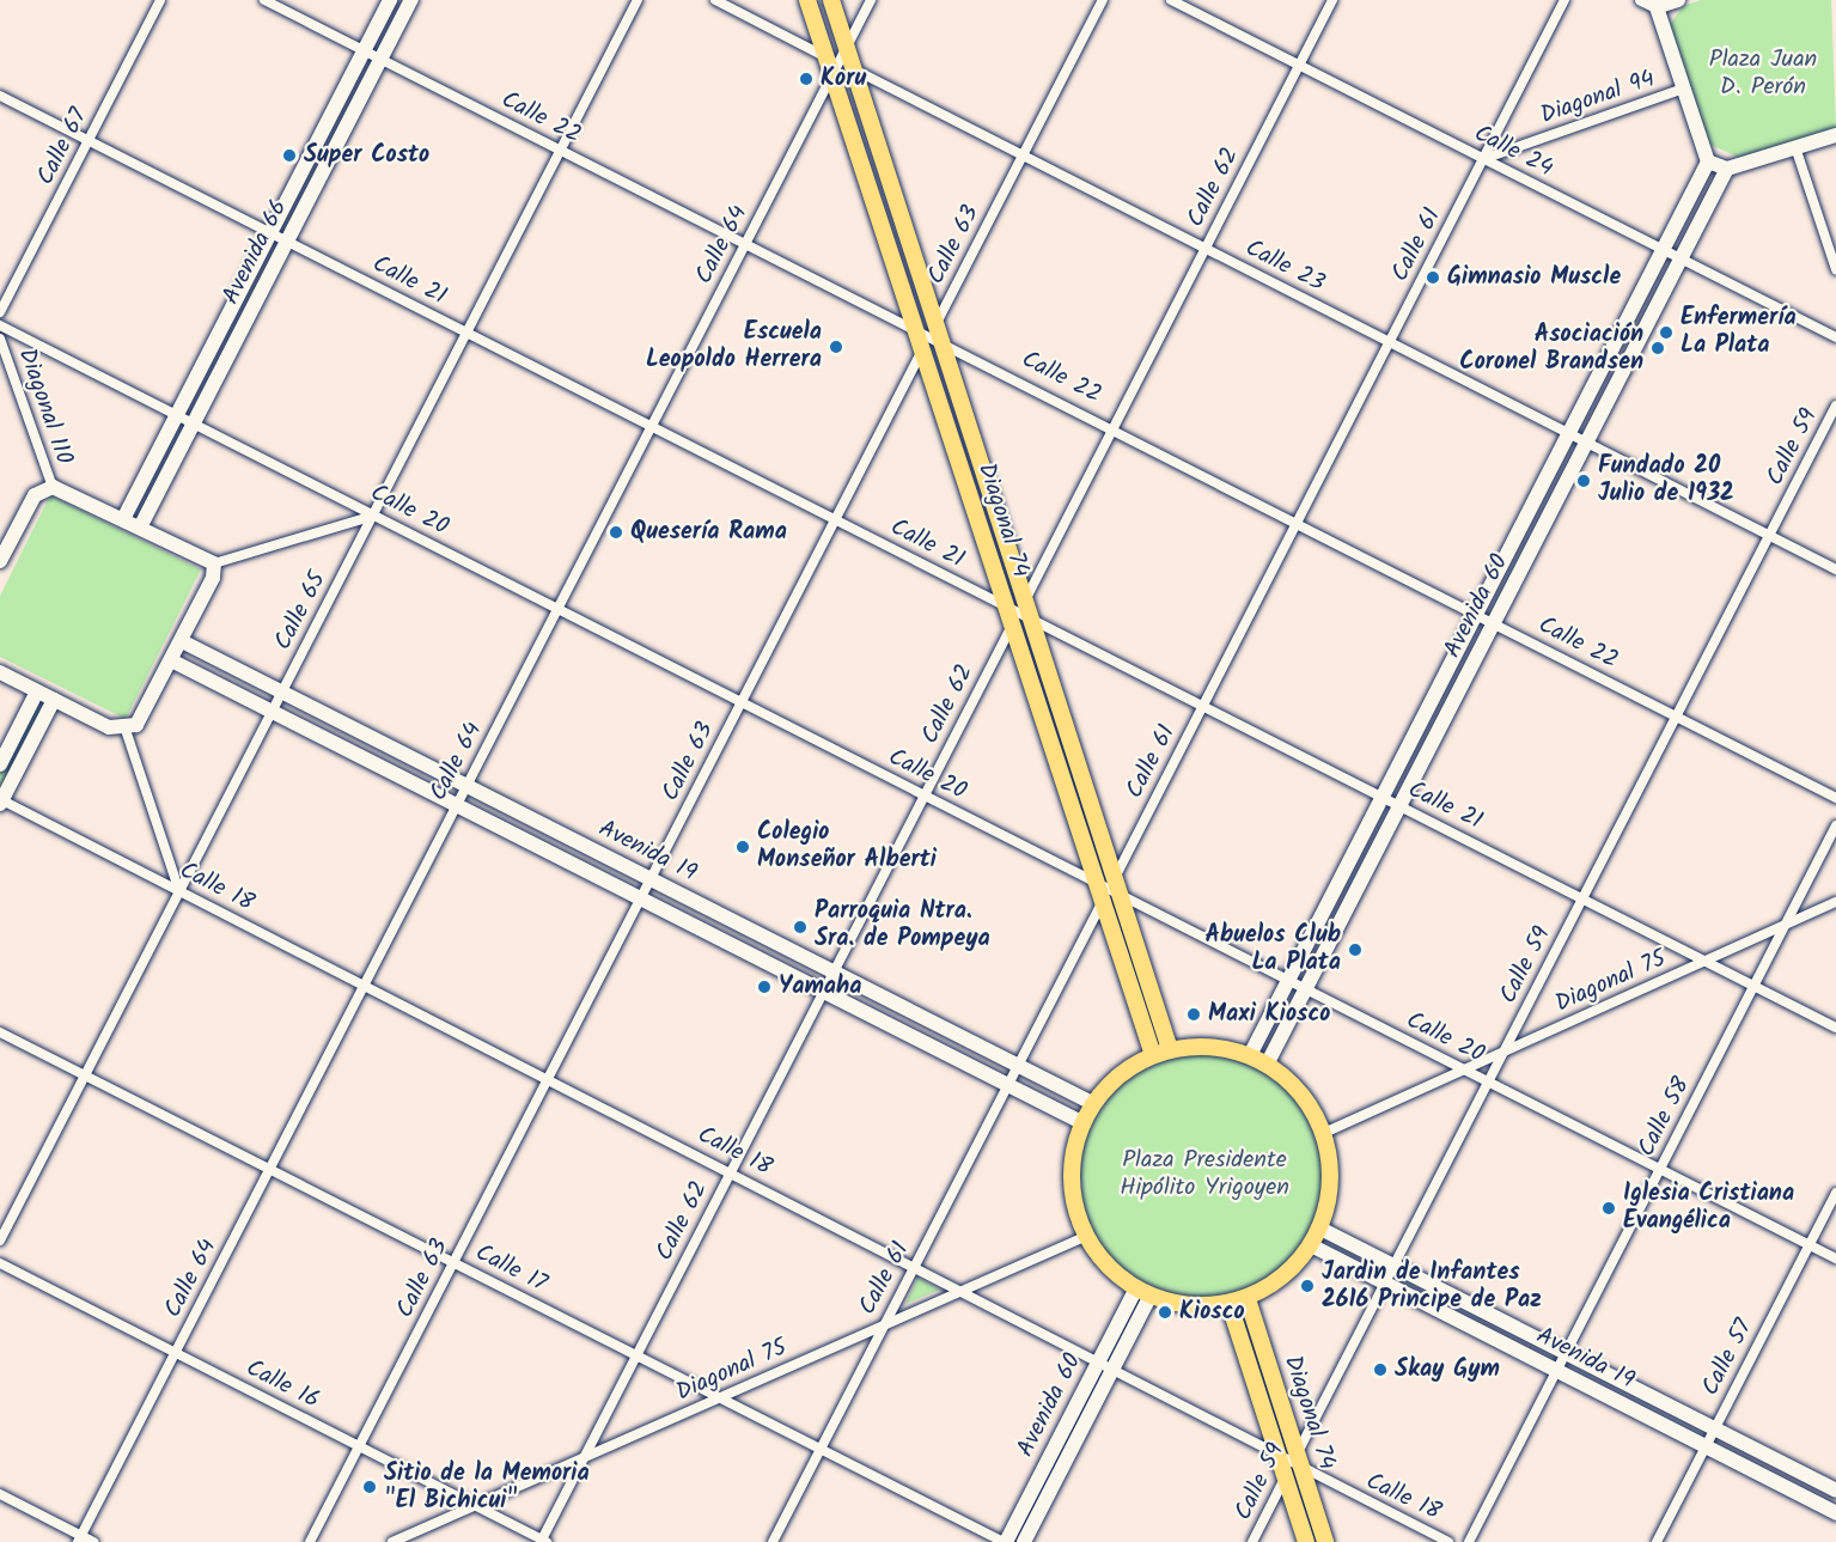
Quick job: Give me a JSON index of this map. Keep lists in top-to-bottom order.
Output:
{
  "streets": {
    "main road": [
      "Avenida 66",
      "Diagonal 74",
      "Avenida 60",
      "Avenida 19"
    ],
    "street": [
      "Diagonal 94",
      "Calle 22",
      "Calle 67",
      "Calle 24",
      "Calle 62",
      "Calle 64",
      "Calle 63",
      "Calle 61",
      "Calle 23",
      "Calle 21",
      "Diagonal 110",
      "Calle 59",
      "Calle 20",
      "Calle 65",
      "Calle 18",
      "Diagonal 75",
      "Calle 58",
      "Calle 17",
      "Calle 57",
      "Calle 16"
    ]
  },
  "crossings": [
    ["Diagonal 94", "Calle 24"],
    ["Diagonal 94", "Calle 61"],
    ["Calle 22", "Calle 62"],
    ["Calle 22", "Calle 64"],
    ["Calle 22", "Calle 63"],
    ["Calle 22", "Calle 61"],
    ["Calle 22", "Avenida 66"],
    ["Calle 22", "Calle 59"],
    ["Calle 22", "Diagonal 74"],
    ["Calle 22", "Avenida 60"],
    ["Calle 22", "Calle 65"],
    ["Calle 67", "Calle 21"],
    ["Calle 24", "Calle 62"],
    ["Calle 24", "Calle 61"],
    ["Calle 24", "Avenida 60"],
    ["Calle 62", "Calle 23"],
    ["Calle 62", "Calle 21"],
    ["Calle 62", "Calle 20"],
    ["Calle 62", "Diagonal 74"],
    ["Calle 62", "Avenida 19"],
    ["Calle 62", "Calle 18"],
    ["Calle 62", "Diagonal 75"],
    ["Calle 62", "Calle 17"],
    ["Calle 62", "Calle 16"],
    ["Calle 64", "Calle 23"],
    ["Calle 64", "Calle 21"],
    ["Calle 64", "Calle 20"],
    ["Calle 64", "Diagonal 74"],
    ["Calle 64", "Avenida 19"],
    ["Calle 64", "Calle 18"],
    ["Calle 64", "Calle 17"],
    ["Calle 64", "Calle 16"],
    ["Calle 63", "Calle 23"],
    ["Calle 63", "Calle 21"],
    ["Calle 63", "Calle 20"],
    ["Calle 63", "Diagonal 74"],
    ["Calle 63", "Avenida 19"],
    ["Calle 63", "Calle 18"],
    ["Calle 63", "Calle 17"],
    ["Calle 63", "Calle 16"],
    ["Calle 61", "Calle 23"],
    ["Calle 61", "Calle 21"],
    ["Calle 61", "Calle 20"],
    ["Calle 61", "Diagonal 74"],
    ["Calle 61", "Avenida 19"],
    ["Calle 61", "Calle 18"],
    ["Calle 61", "Diagonal 75"],
    ["Calle 61", "Calle 17"],
    ["Avenida 66", "Calle 21"],
    ["Avenida 66", "Calle 20"],
    ["Calle 23", "Calle 59"],
    ["Calle 23", "Diagonal 74"],
    ["Calle 23", "Avenida 60"],
    ["Calle 21", "Calle 59"],
    ["Calle 21", "Diagonal 74"],
    ["Calle 21", "Avenida 60"],
    ["Calle 21", "Calle 65"],
    ["Calle 21", "Diagonal 75"],
    ["Calle 21", "Calle 58"],
    ["Calle 59", "Calle 20"],
    ["Calle 59", "Diagonal 74"],
    ["Calle 59", "Avenida 19"],
    ["Calle 59", "Calle 18"],
    ["Calle 59", "Diagonal 75"],
    ["Calle 20", "Diagonal 74"],
    ["Calle 20", "Avenida 60"],
    ["Calle 20", "Calle 65"],
    ["Calle 20", "Diagonal 75"],
    ["Calle 20", "Calle 58"],
    ["Calle 20", "Calle 57"],
    ["Diagonal 74", "Calle 18"],
    ["Avenida 60", "Calle 18"],
    ["Avenida 60", "Calle 17"],
    ["Calle 65", "Avenida 19"],
    ["Calle 65", "Calle 18"],
    ["Calle 65", "Calle 17"],
    ["Avenida 19", "Calle 58"],
    ["Avenida 19", "Calle 57"],
    ["Calle 18", "Diagonal 75"],
    ["Diagonal 75", "Calle 58"],
    ["Diagonal 75", "Calle 17"],
    ["Diagonal 75", "Calle 16"]
  ],
  "parks": ["Plaza Juan D. Perón", "Plaza Presidente Hipólito Yrigoyen"],
  "places": [
    "Koru",
    "Super Costo",
    "Gimnasio Muscle",
    "Enfermería La Plata",
    "Escuela Leopoldo Herrera",
    "Asociación Coronel Brandsen",
    "Fundado 20 Julio de 1932",
    "Quesería Rama",
    "Colegio Monseñor Alberti",
    "Parroquia Ntra. Sra. de Pompeya",
    "Abuelos Club La Plata",
    "Yamaha",
    "Maxi Kiosco",
    "Iglesia Cristiana Evangélica",
    "Jardin de Infantes 2616 Principe de Paz",
    "Kiosco",
    "Skay Gym",
    "Sitio de la Memoria \"El Bichicui\""
  ]
}
